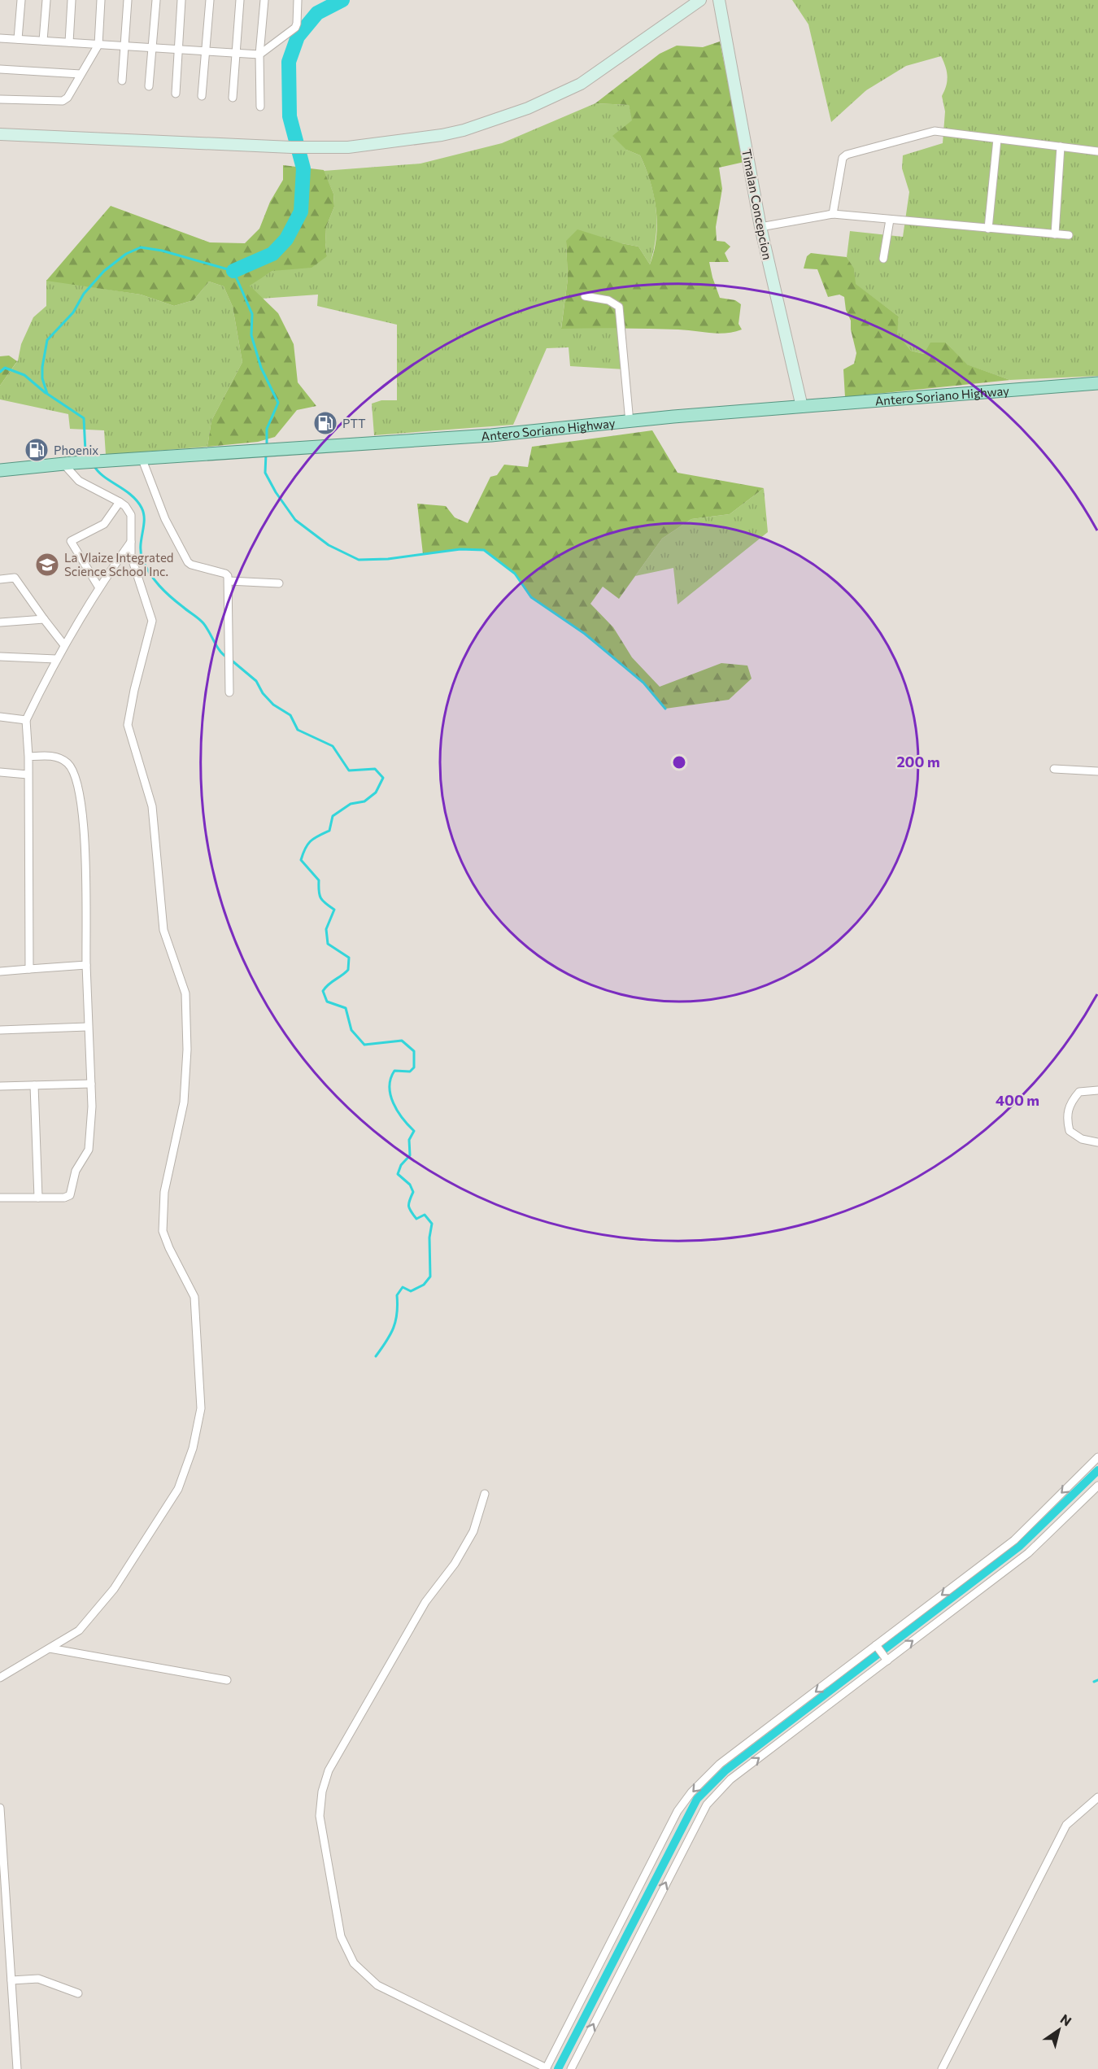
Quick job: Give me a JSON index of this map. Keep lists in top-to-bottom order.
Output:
{
  "streets": {
    "main road": ["Antero Soriano Highway"],
    "street": ["Timalan Concepcion"]
  },
  "crossings": [
    ["Timalan Concepcion", "Antero Soriano Highway"]
  ],
  "places": {
    "fuel station": ["PTT", "Phoenix"],
    "school or university": ["La Vlaize Integrated Science School Inc."]
  },
  "north": "top right",
  "rings": ["200 m", "400 m"]
}
